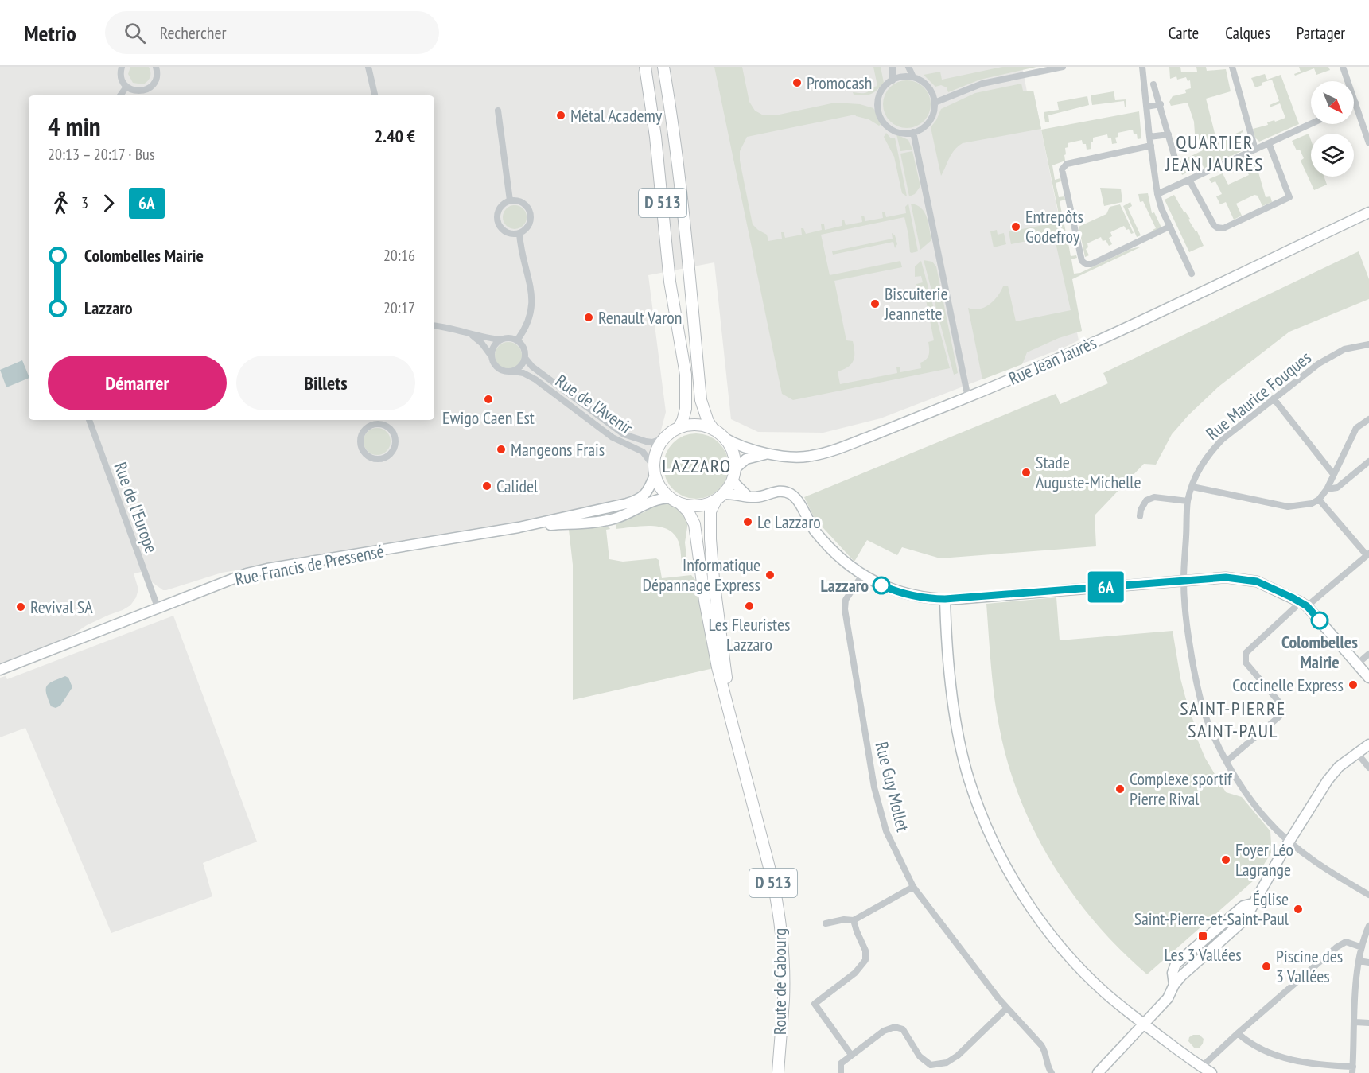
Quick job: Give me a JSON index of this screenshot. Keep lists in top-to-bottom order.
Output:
{
  "streets": {
    "main road": ["D 513", "Route de Cabourg"],
    "street": [
      "Rue Jean Jaurès",
      "Rue Maurice Fouques",
      "Rue de l'Avenir",
      "Rue de l'Europe",
      "Rue Francis de Pressensé",
      "Rue Guy Mollet"
    ]
  },
  "crossings": [
    ["D 513", "Rue Jean Jaurès"],
    ["D 513", "Rue de l'Avenir"],
    ["D 513", "Route de Cabourg"],
    ["Rue Jean Jaurès", "Rue de l'Avenir"],
    ["Rue de l'Europe", "Rue Francis de Pressensé"]
  ],
  "districts": ["QUARTIER JEAN JAURÈS", "LAZZARO", "SAINT-PIERRE SAINT-PAUL"],
  "places": {
    "other": [
      "Promocash",
      "Métal Academy",
      "Entrepôts Godefroy",
      "Biscuiterie Jeannette",
      "Renault Varon",
      "Ewigo Caen Est",
      "Mangeons Frais",
      "Stade Auguste-Michelle",
      "Calidel",
      "Le Lazzaro",
      "Informatique Dépannage Express",
      "Lazzaro",
      "Les Fleuristes Lazzaro",
      "Revival SA",
      "Colombelles Mairie",
      "Coccinelle Express",
      "Complexe sportif Pierre Rival",
      "Foyer Léo Lagrange",
      "Église Saint-Pierre-et-Saint-Paul",
      "Piscine des 3 Vallées"
    ],
    "transit": ["Les 3 Vallées"]
  },
  "lines": ["bus line 6A"],
  "north": "bottom right",
  "page": {
    "header": "Metrio",
    "search": "Rechercher",
    "nav": ["Carte", "Calques", "Partager"],
    "on_map": "6A",
    "heading": ["4 min", "20:13 – 20:17 · Bus", "2.40 €"],
    "legs": ["3", "6A"],
    "list": [
      {
        "name": "Colombelles Mairie",
        "value": "20:16"
      },
      {
        "name": "Lazzaro",
        "value": "20:17"
      }
    ],
    "buttons": ["Démarrer", "Billets"]
  }
}
